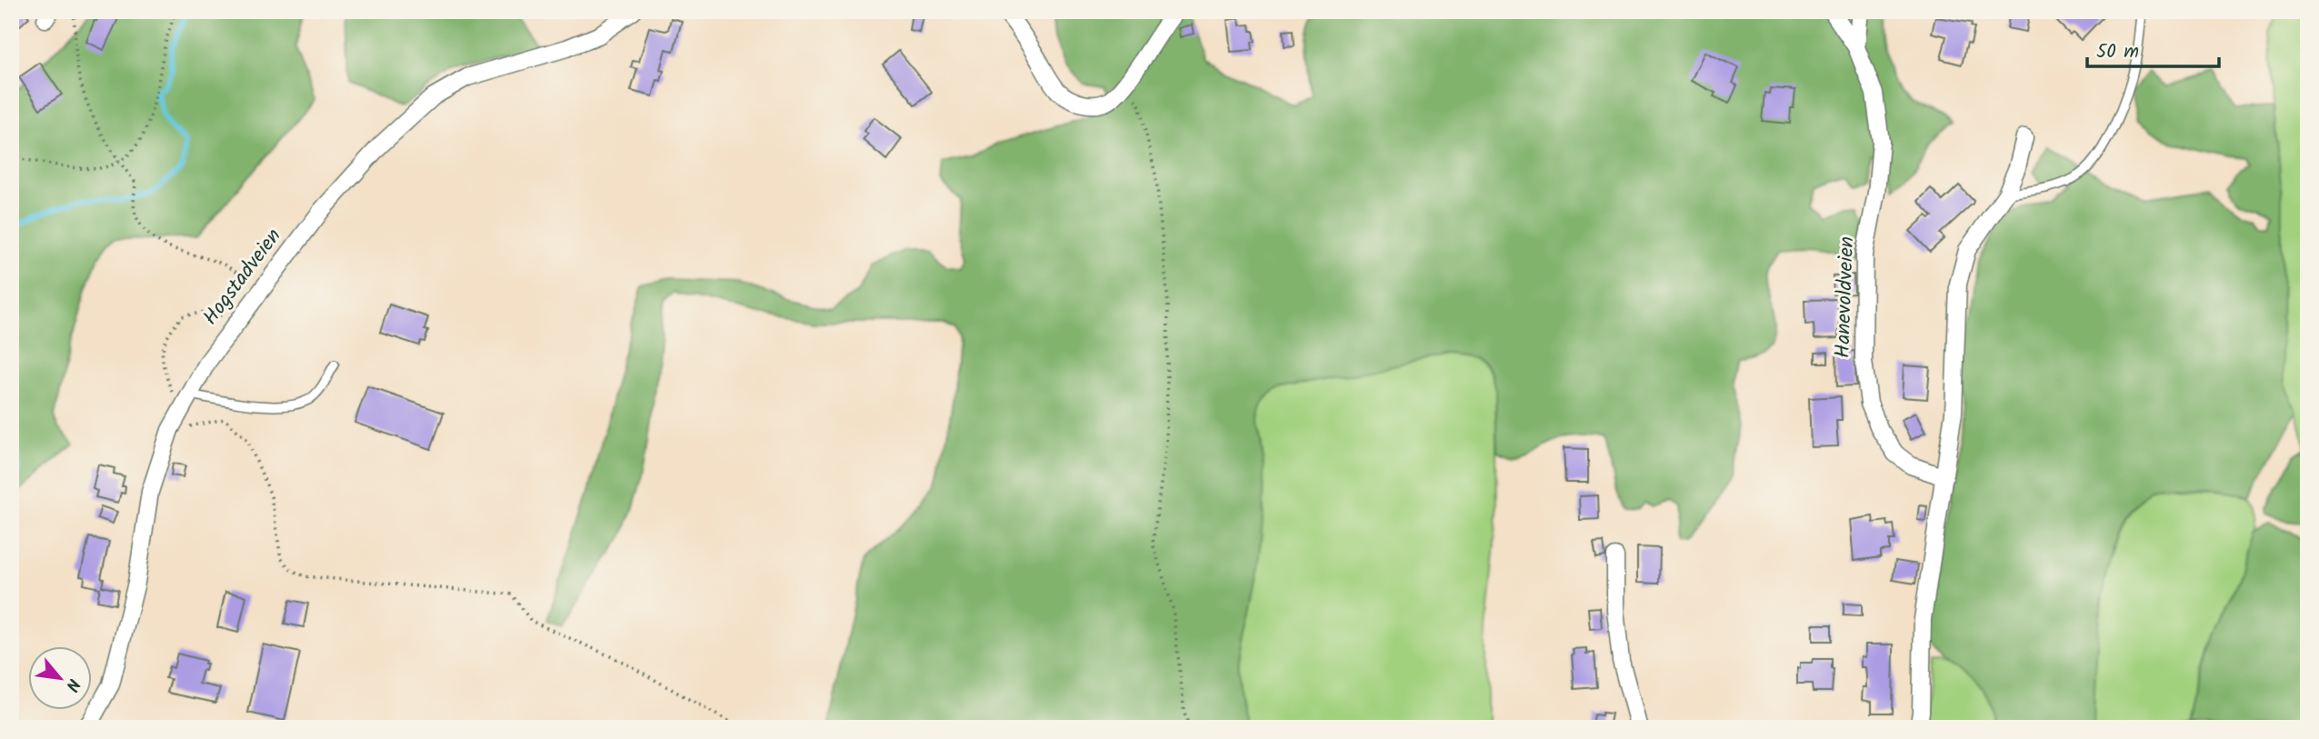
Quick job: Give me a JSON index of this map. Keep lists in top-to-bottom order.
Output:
{
  "streets": {
    "street": ["Hogstadveien", "Hanevoldveien"]
  },
  "scale_bar": "50 m",
  "north": "bottom right"
}
